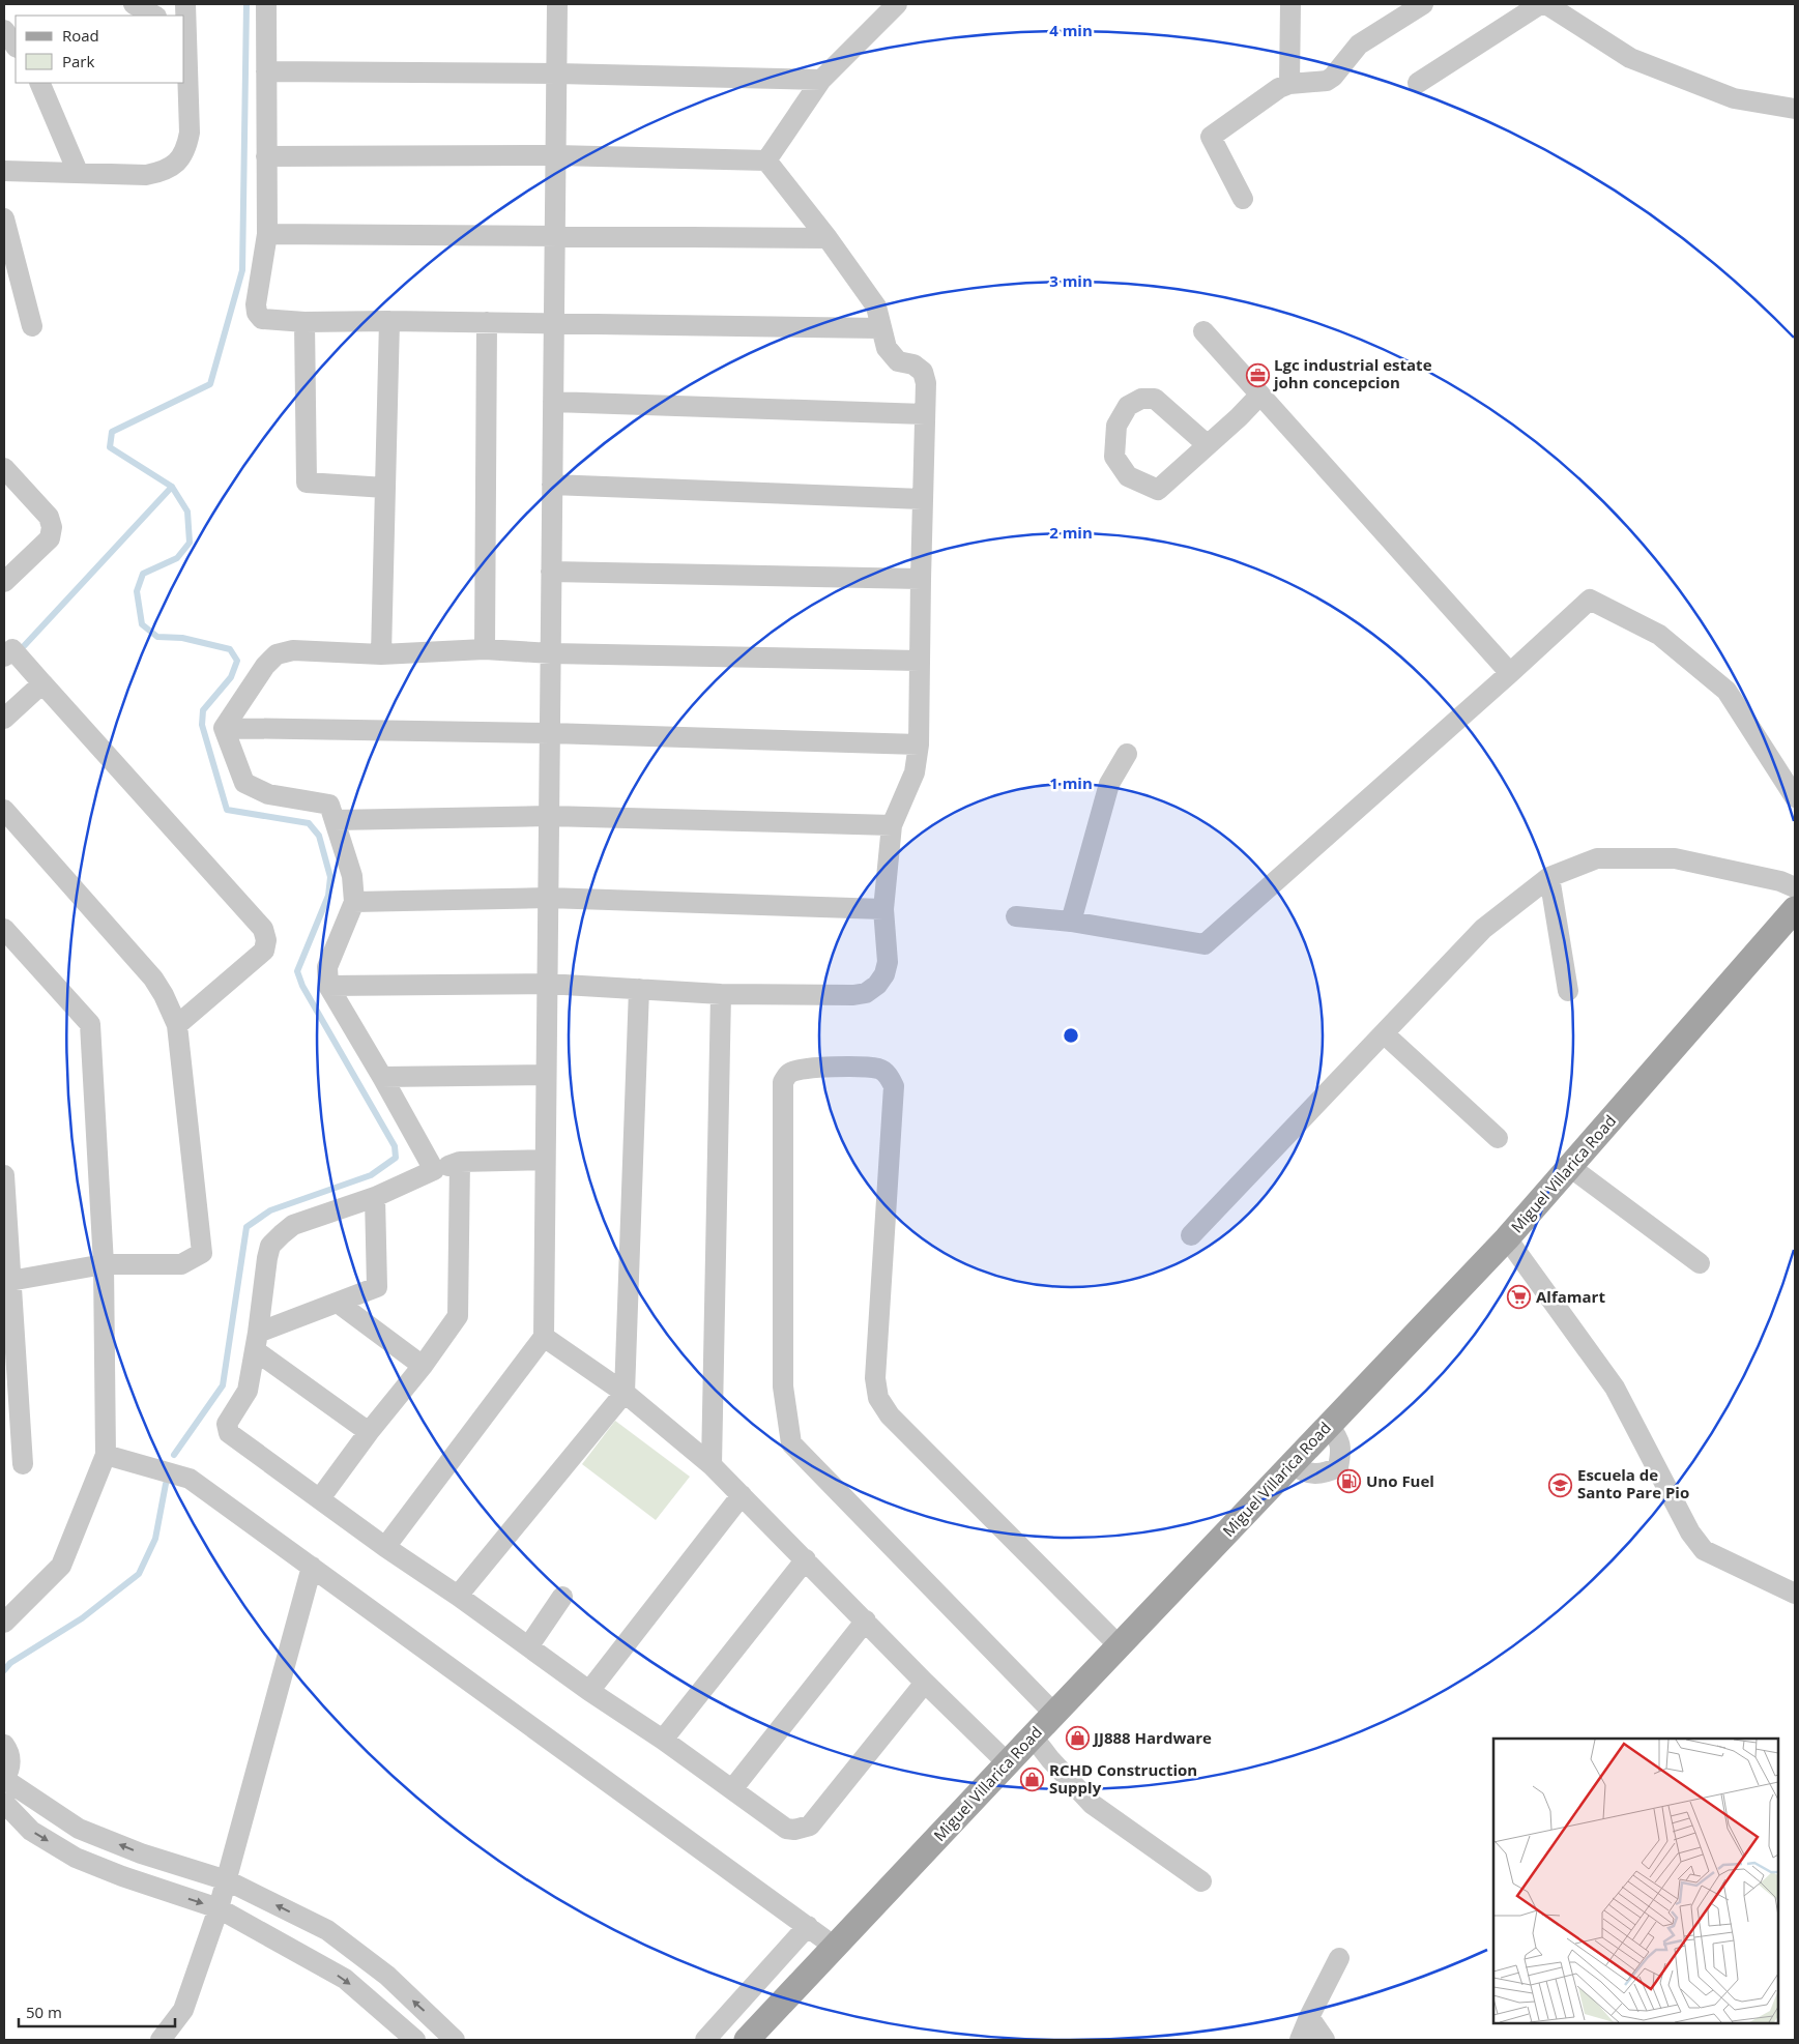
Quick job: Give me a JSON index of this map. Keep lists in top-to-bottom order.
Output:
{
  "streets": {
    "main road": ["Miguel Villarica Road"]
  },
  "places": {
    "office": ["Lgc industrial estate john concepcion"],
    "supermarket": ["Alfamart"],
    "fuel station": ["Uno Fuel"],
    "school or university": ["Escuela de Santo Pare Pio"],
    "shop": ["JJ888 Hardware", "RCHD Construction Supply"]
  },
  "legend": ["Road", "Park"],
  "scale_bar": "50 m",
  "rings": [
    "4 min",
    "3 min",
    "2 min",
    "1 min"
  ]
}
